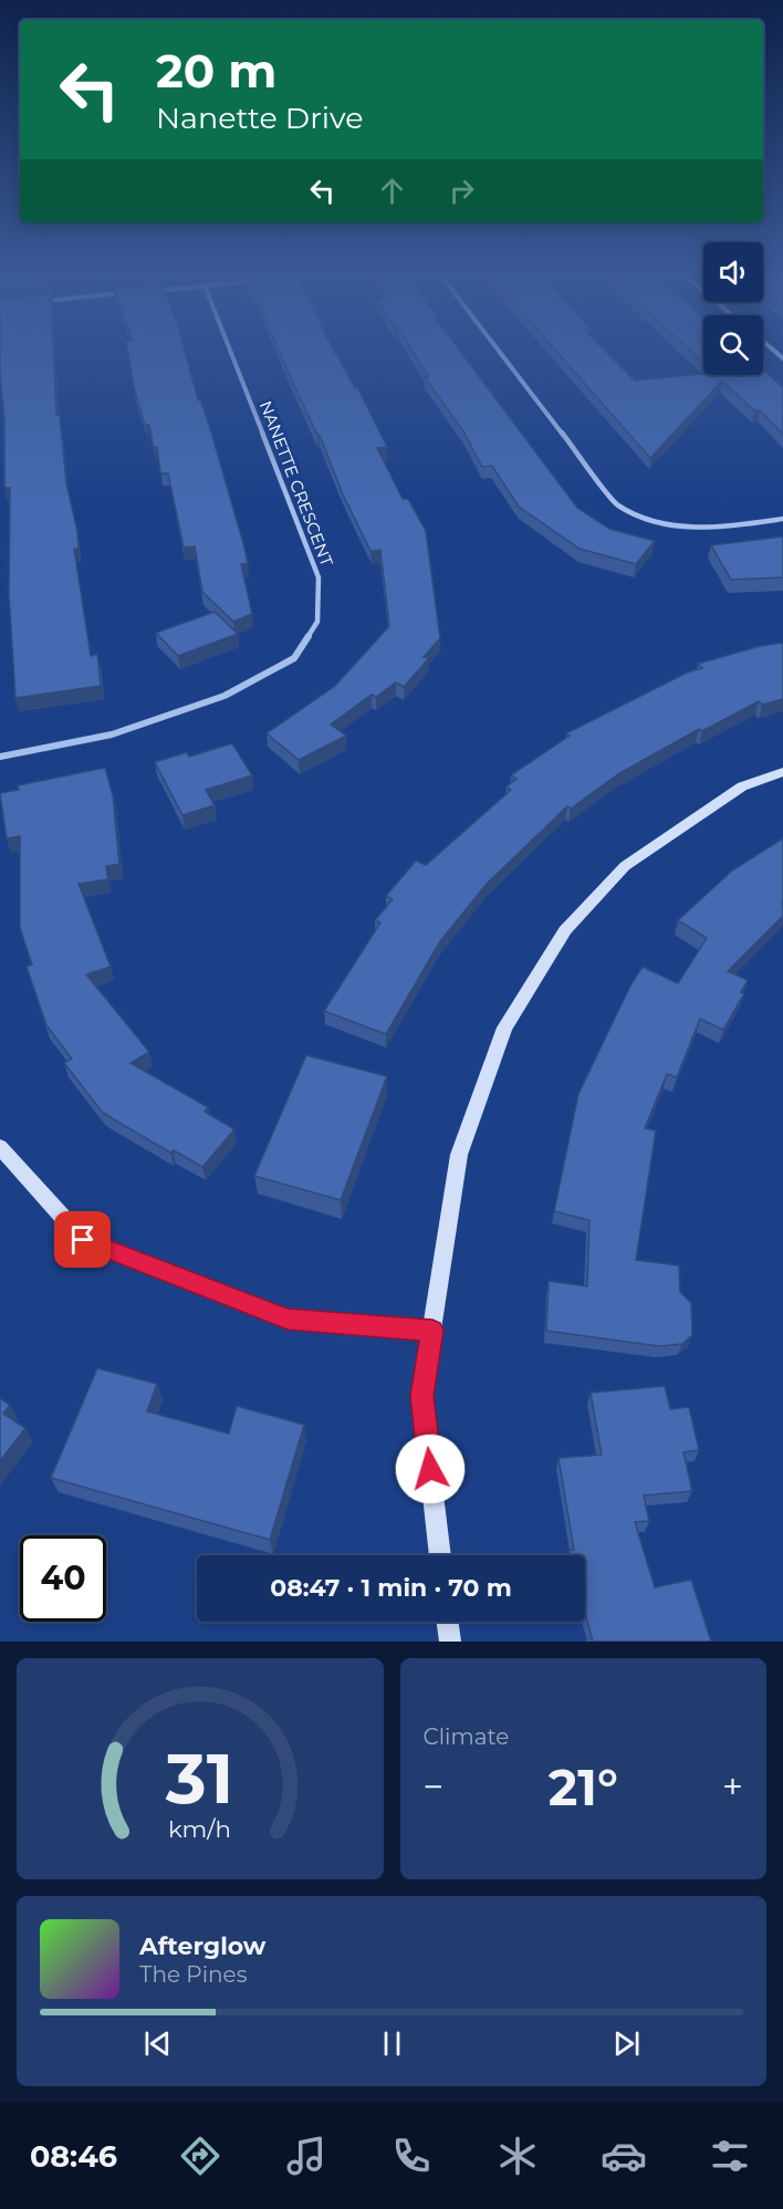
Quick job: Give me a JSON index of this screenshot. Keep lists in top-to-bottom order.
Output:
{
  "streets": {
    "street": ["NANETTE CRESCENT"]
  },
  "page": {
    "turn": ["20 m", "Nanette Drive"],
    "limit": "40",
    "trip": "08:47 · 1 min · 70 m",
    "tile": "Climate",
    "heat": ["−", "21°", "+"],
    "song": ["Afterglow", "The Pines"],
    "tabs": "08:46",
    "gauge": ["31", "km/h"]
  }
}
